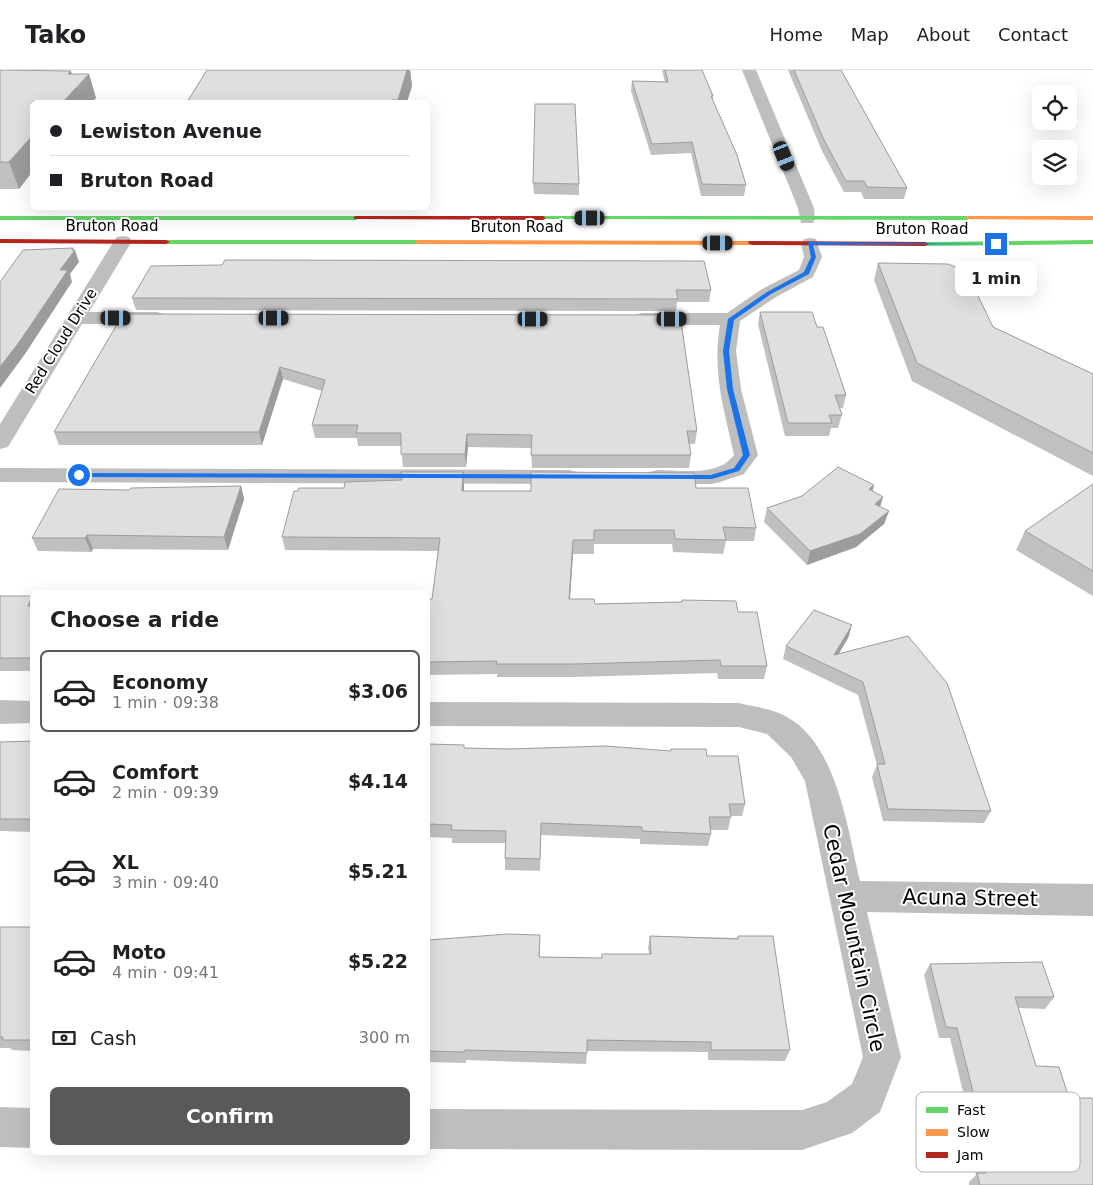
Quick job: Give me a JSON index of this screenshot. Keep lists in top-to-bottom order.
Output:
{
  "streets": {
    "main road": ["Bruton Road"],
    "street": ["Red Cloud Drive", "Acuna Street", "Cedar Mountain Circle"]
  },
  "crossings": [
    ["Bruton Road", "Red Cloud Drive"],
    ["Acuna Street", "Cedar Mountain Circle"]
  ],
  "legend": ["Fast", "Slow", "Jam"],
  "page": {
    "header": "Tako",
    "nav": [
      "Home",
      "Map",
      "About",
      "Contact"
    ],
    "banner": ["Lewiston Avenue", "Bruton Road"],
    "bubble": "1 min",
    "heading": "Choose a ride",
    "list": [
      {
        "name": "Economy",
        "note": "1 min · 09:38",
        "value": "$3.06"
      },
      {
        "name": "Comfort",
        "note": "2 min · 09:39",
        "value": "$4.14"
      },
      {
        "name": "XL",
        "note": "3 min · 09:40",
        "value": "$5.21"
      },
      {
        "name": "Moto",
        "note": "4 min · 09:41",
        "value": "$5.22"
      }
    ],
    "pay": ["Cash", "300 m"],
    "buttons": "Confirm"
  }
}
